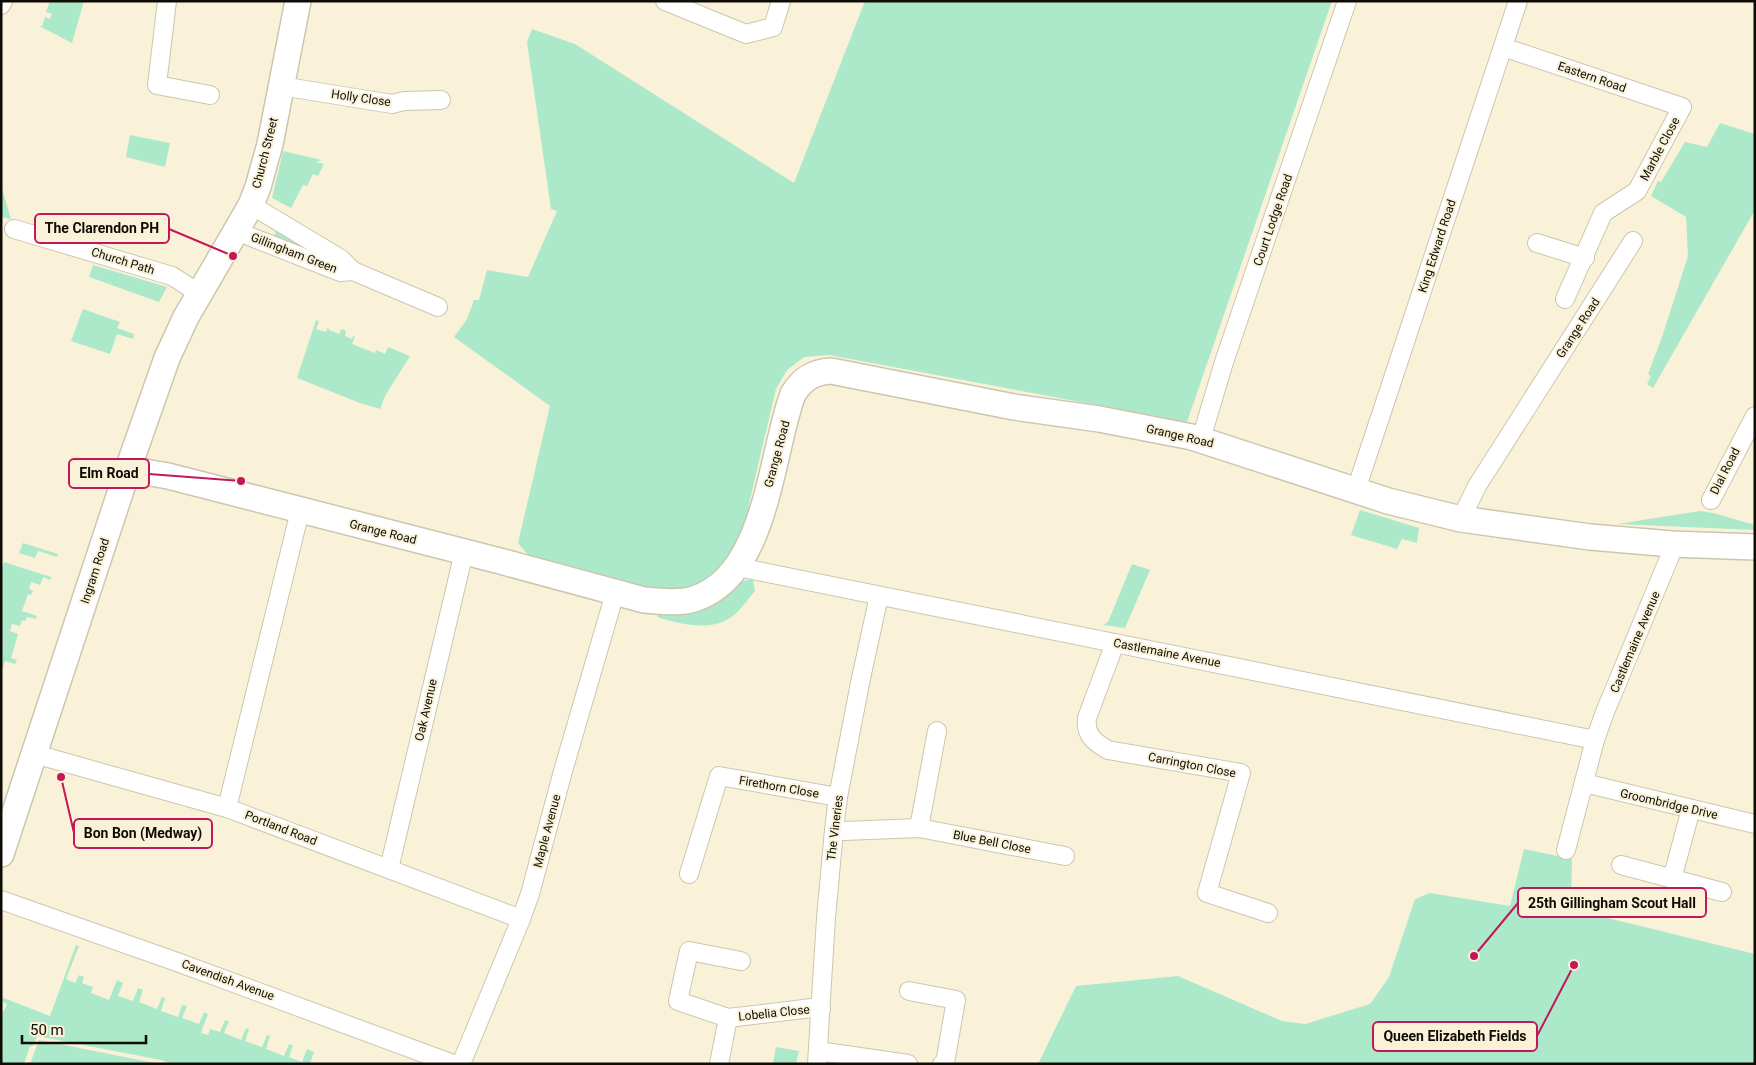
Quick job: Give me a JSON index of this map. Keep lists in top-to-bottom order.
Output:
{
  "streets": {
    "street": [
      "Eastern Road",
      "Holly Close",
      "Marble Close",
      "Church Street",
      "Court Lodge Road",
      "King Edward Road",
      "Gillingham Green",
      "Church Path",
      "Grange Road",
      "Dial Road",
      "Ingram Road",
      "Castlemaine Avenue",
      "Oak Avenue",
      "Carrington Close",
      "Firethorn Close",
      "Groombridge Drive",
      "Portland Road",
      "The Vineries",
      "Maple Avenue",
      "Blue Bell Close",
      "Cavendish Avenue",
      "Lobelia Close"
    ]
  },
  "crossings": [
    ["Eastern Road", "Marble Close"],
    ["Eastern Road", "King Edward Road"],
    ["Holly Close", "Church Street"],
    ["Church Street", "Gillingham Green"],
    ["Church Street", "Church Path"],
    ["Church Street", "Ingram Road"],
    ["Court Lodge Road", "Grange Road"],
    ["King Edward Road", "Grange Road"],
    ["Church Path", "Ingram Road"],
    ["Grange Road", "Ingram Road"],
    ["Grange Road", "Castlemaine Avenue"],
    ["Grange Road", "Oak Avenue"],
    ["Grange Road", "Maple Avenue"],
    ["Ingram Road", "Portland Road"],
    ["Castlemaine Avenue", "Carrington Close"],
    ["Castlemaine Avenue", "Groombridge Drive"],
    ["Castlemaine Avenue", "The Vineries"],
    ["Oak Avenue", "Portland Road"],
    ["Firethorn Close", "The Vineries"],
    ["Portland Road", "Maple Avenue"],
    ["The Vineries", "Blue Bell Close"],
    ["The Vineries", "Lobelia Close"]
  ],
  "places": [
    "The Clarendon PH",
    "Elm Road",
    "Bon Bon (Medway)",
    "25th Gillingham Scout Hall",
    "Queen Elizabeth Fields"
  ],
  "scale_bar": "50 m"
}
